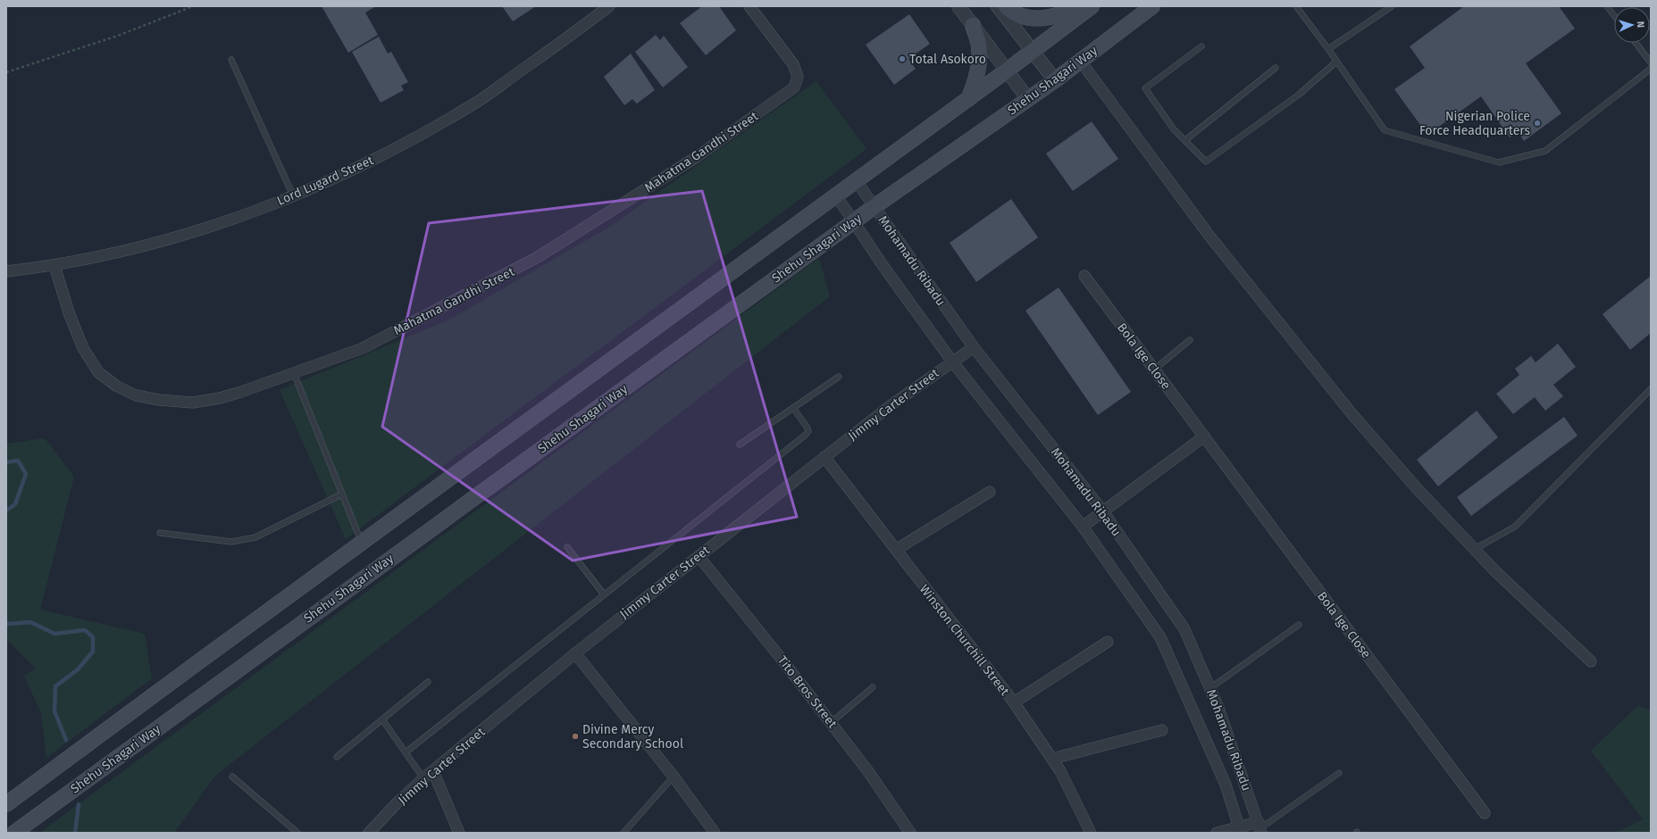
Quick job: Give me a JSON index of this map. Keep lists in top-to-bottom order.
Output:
{
  "streets": {
    "main road": ["Shehu Shagari Way"],
    "street": [
      "Mahatma Gandhi Street",
      "Lord Lugard Street",
      "Mohamadu Ribadu",
      "Bola Ige Close",
      "Jimmy Carter Street",
      "Winston Churchill Street",
      "Tito Bros Street"
    ]
  },
  "crossings": [
    ["Shehu Shagari Way", "Mohamadu Ribadu"],
    ["Mahatma Gandhi Street", "Lord Lugard Street"],
    ["Mohamadu Ribadu", "Jimmy Carter Street"],
    ["Jimmy Carter Street", "Winston Churchill Street"],
    ["Jimmy Carter Street", "Tito Bros Street"]
  ],
  "places": ["Total Asokoro", "Nigerian Police Force Headquarters", "Divine Mercy Secondary School"],
  "north": "right"
}
